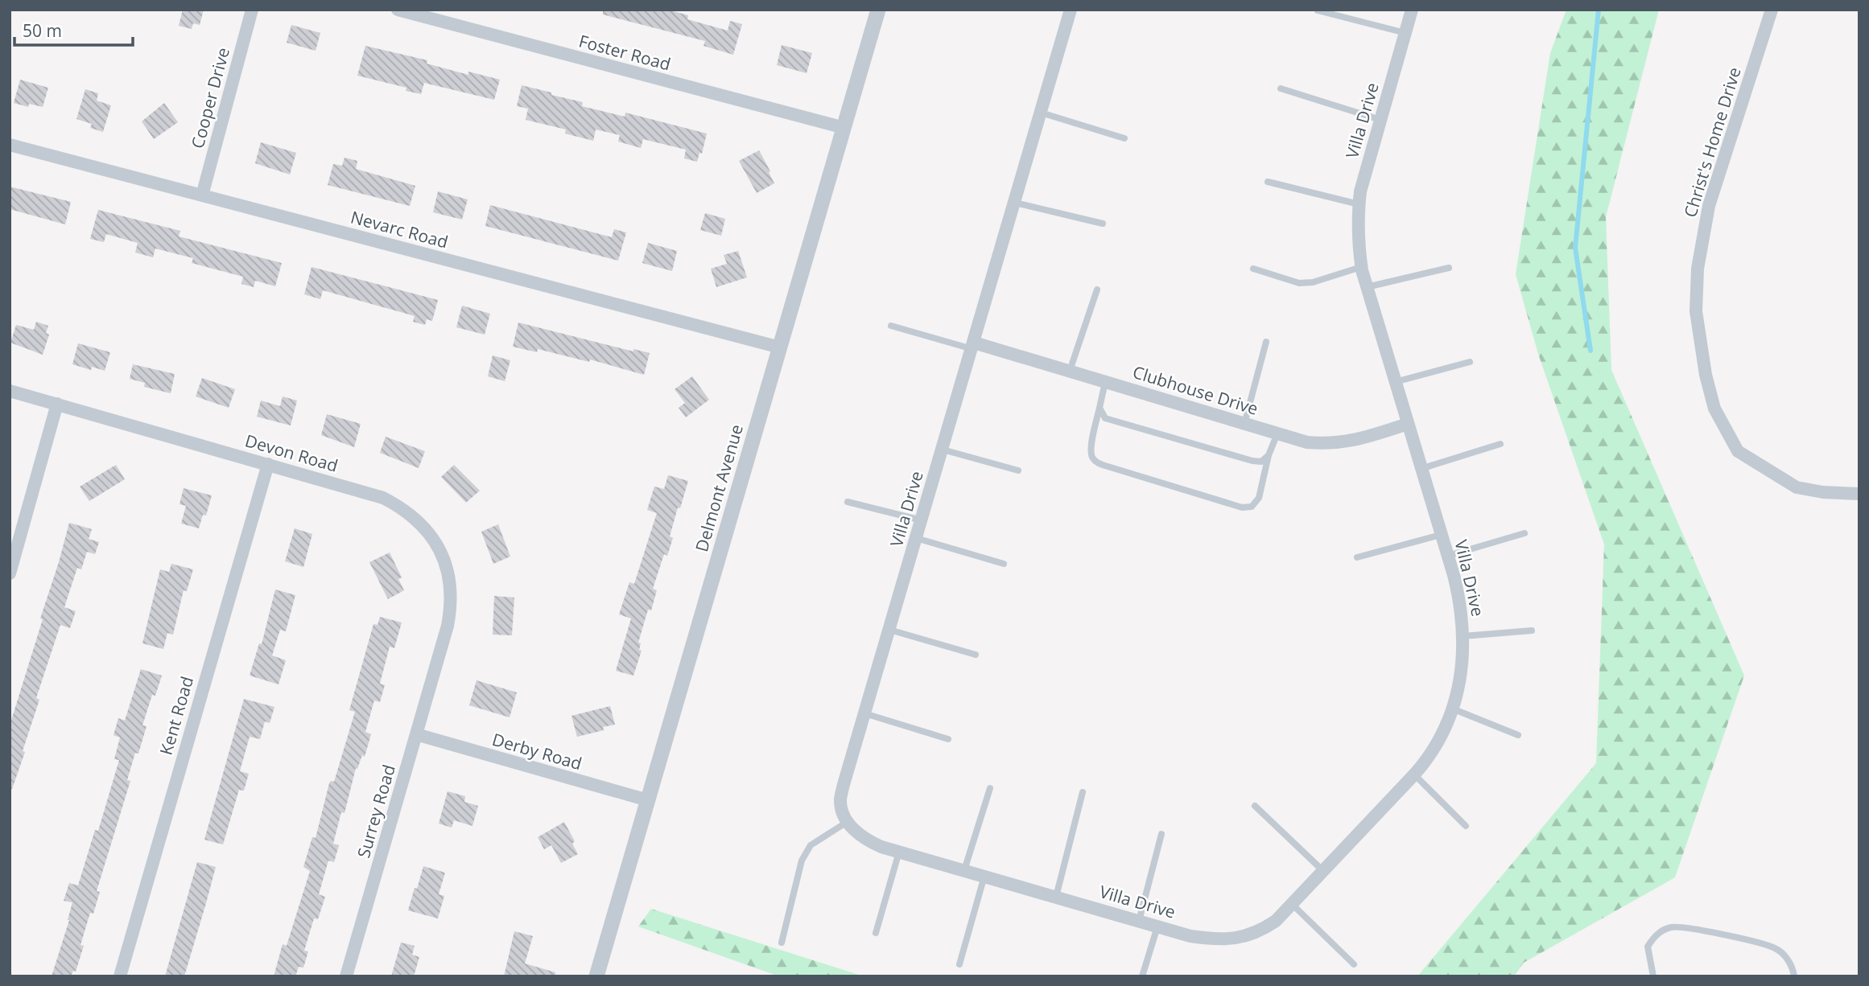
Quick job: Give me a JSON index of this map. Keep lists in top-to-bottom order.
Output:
{
  "streets": {
    "street": [
      "Foster Road",
      "Cooper Drive",
      "Villa Drive",
      "Christ's Home Drive",
      "Nevarc Road",
      "Clubhouse Drive",
      "Devon Road",
      "Delmont Avenue",
      "Kent Road",
      "Derby Road",
      "Surrey Road"
    ]
  },
  "crossings": [
    ["Foster Road", "Delmont Avenue"],
    ["Cooper Drive", "Nevarc Road"],
    ["Villa Drive", "Clubhouse Drive"],
    ["Nevarc Road", "Delmont Avenue"],
    ["Devon Road", "Kent Road"],
    ["Devon Road", "Surrey Road"],
    ["Delmont Avenue", "Derby Road"],
    ["Derby Road", "Surrey Road"]
  ],
  "scale_bar": "50 m"
}
